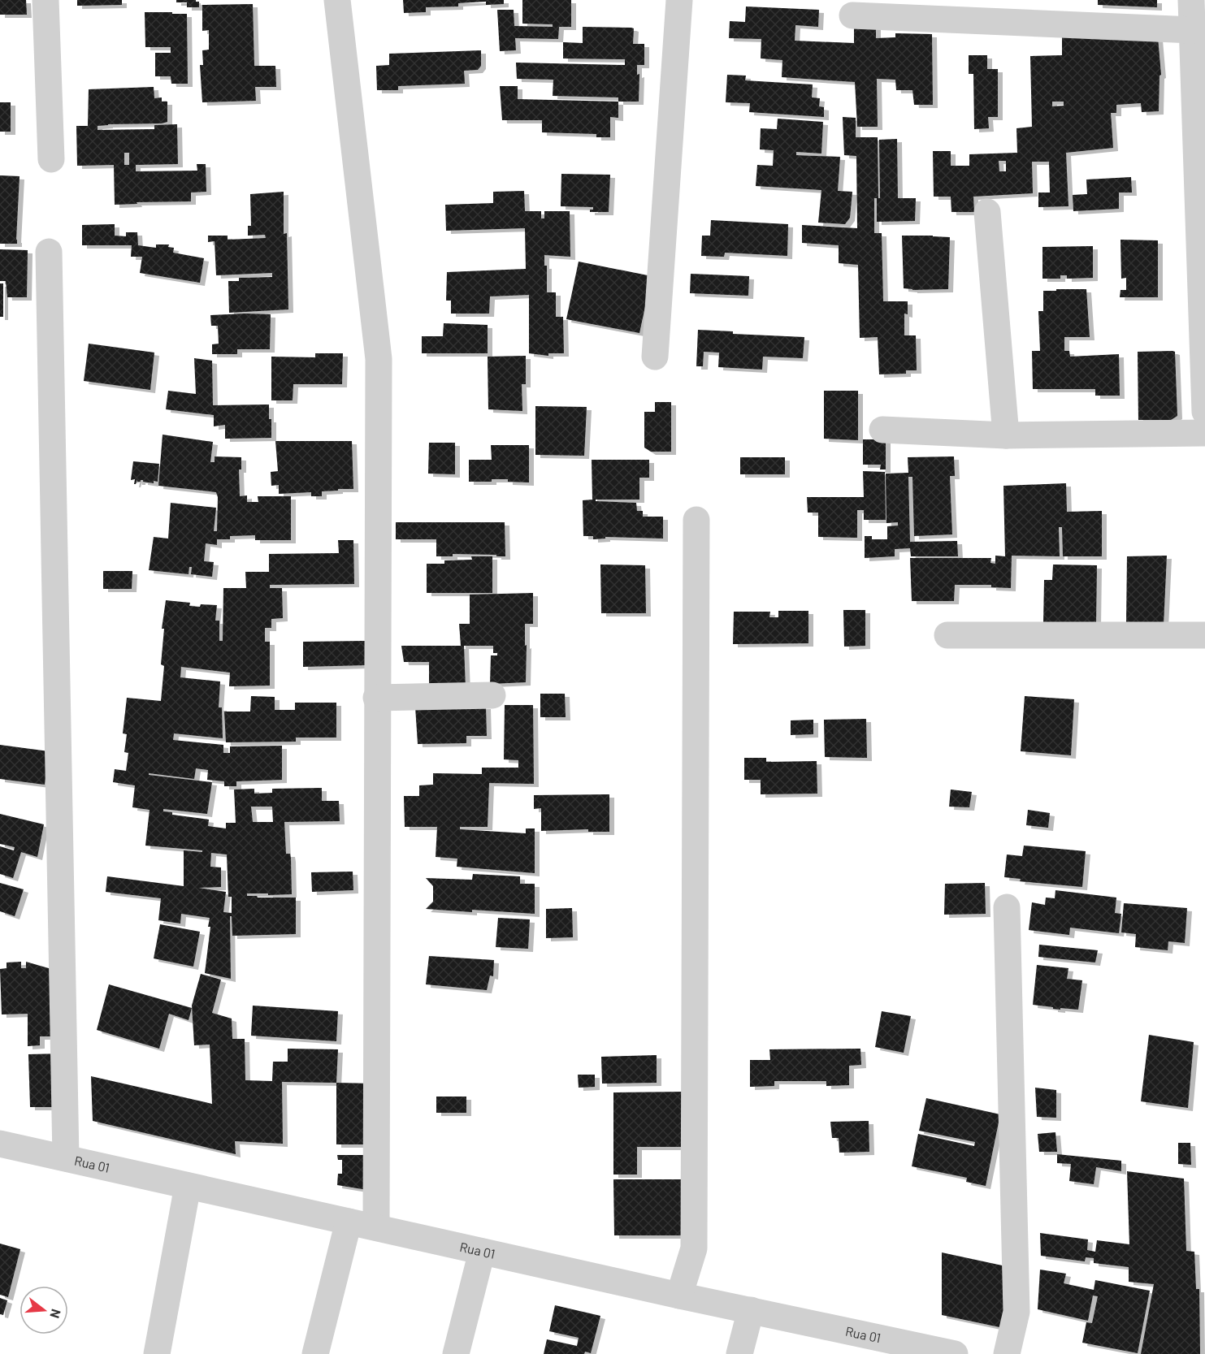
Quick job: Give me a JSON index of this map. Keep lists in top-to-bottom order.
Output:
{
  "streets": {
    "street": ["Rua 01"]
  },
  "north": "right"
}
